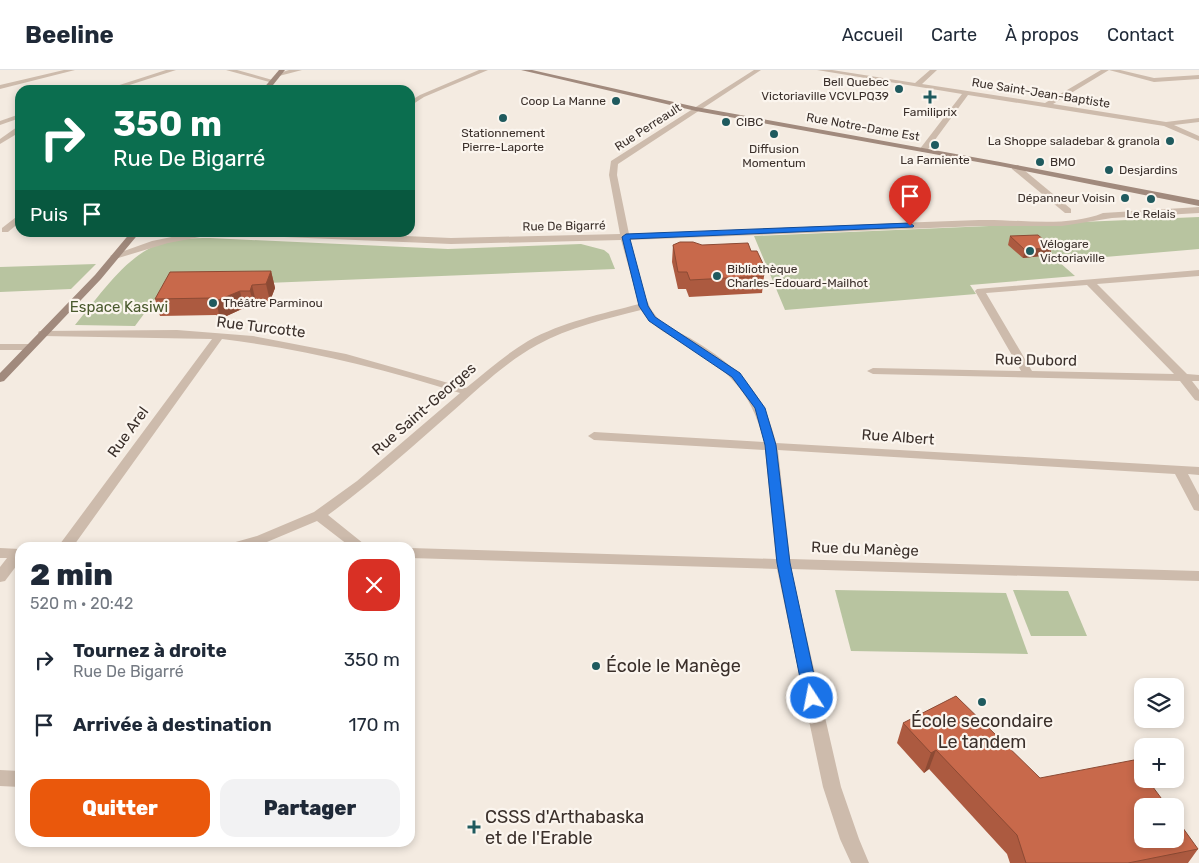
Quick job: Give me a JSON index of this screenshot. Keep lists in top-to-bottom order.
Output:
{
  "streets": {
    "street": [
      "Rue Saint-Jean-Baptiste",
      "Rue Perreault",
      "Rue Notre-Dame Est",
      "Rue De Bigarré",
      "Rue Turcotte",
      "Rue Dubord",
      "Rue Saint-Georges",
      "Rue Arel",
      "Rue Albert",
      "Rue du Manège"
    ]
  },
  "crossings": [
    ["Rue Perreault", "Rue Notre-Dame Est"],
    ["Rue Perreault", "Rue De Bigarré"],
    ["Rue Turcotte", "Rue Saint-Georges"],
    ["Rue Turcotte", "Rue Arel"]
  ],
  "parks": ["Espace Kasiwi"],
  "places": {
    "other": [
      "Bell Quebec Victoriaville VCVLPQ39",
      "Coop La Manne",
      "Stationnement Pierre-Laporte",
      "CIBC",
      "Diffusion Momentum",
      "La Shoppe saladebar & granola",
      "La Farniente",
      "BMO",
      "Desjardins",
      "Dépanneur Voisin",
      "Le Relais",
      "Vélogare Victoriaville",
      "Bibliothèque Charles-Edouard-Mailhot",
      "Théâtre Parminou",
      "École le Manège",
      "École secondaire Le tandem"
    ],
    "health": ["Familiprix", "CSSS d'Arthabaska et de l'Erable"]
  },
  "page": {
    "header": "Beeline",
    "nav": [
      "Accueil",
      "Carte",
      "À propos",
      "Contact"
    ],
    "turn": ["350 m", "Rue De Bigarré"],
    "then": "Puis",
    "heading": ["2 min", "520 m · 20:42"],
    "list": [
      {
        "name": "Tournez à droite",
        "note": "Rue De Bigarré",
        "value": "350 m"
      },
      {
        "name": "Arrivée à destination",
        "value": "170 m"
      }
    ],
    "map_buttons": ["+", "−"],
    "buttons": ["Quitter", "Partager"]
  }
}
